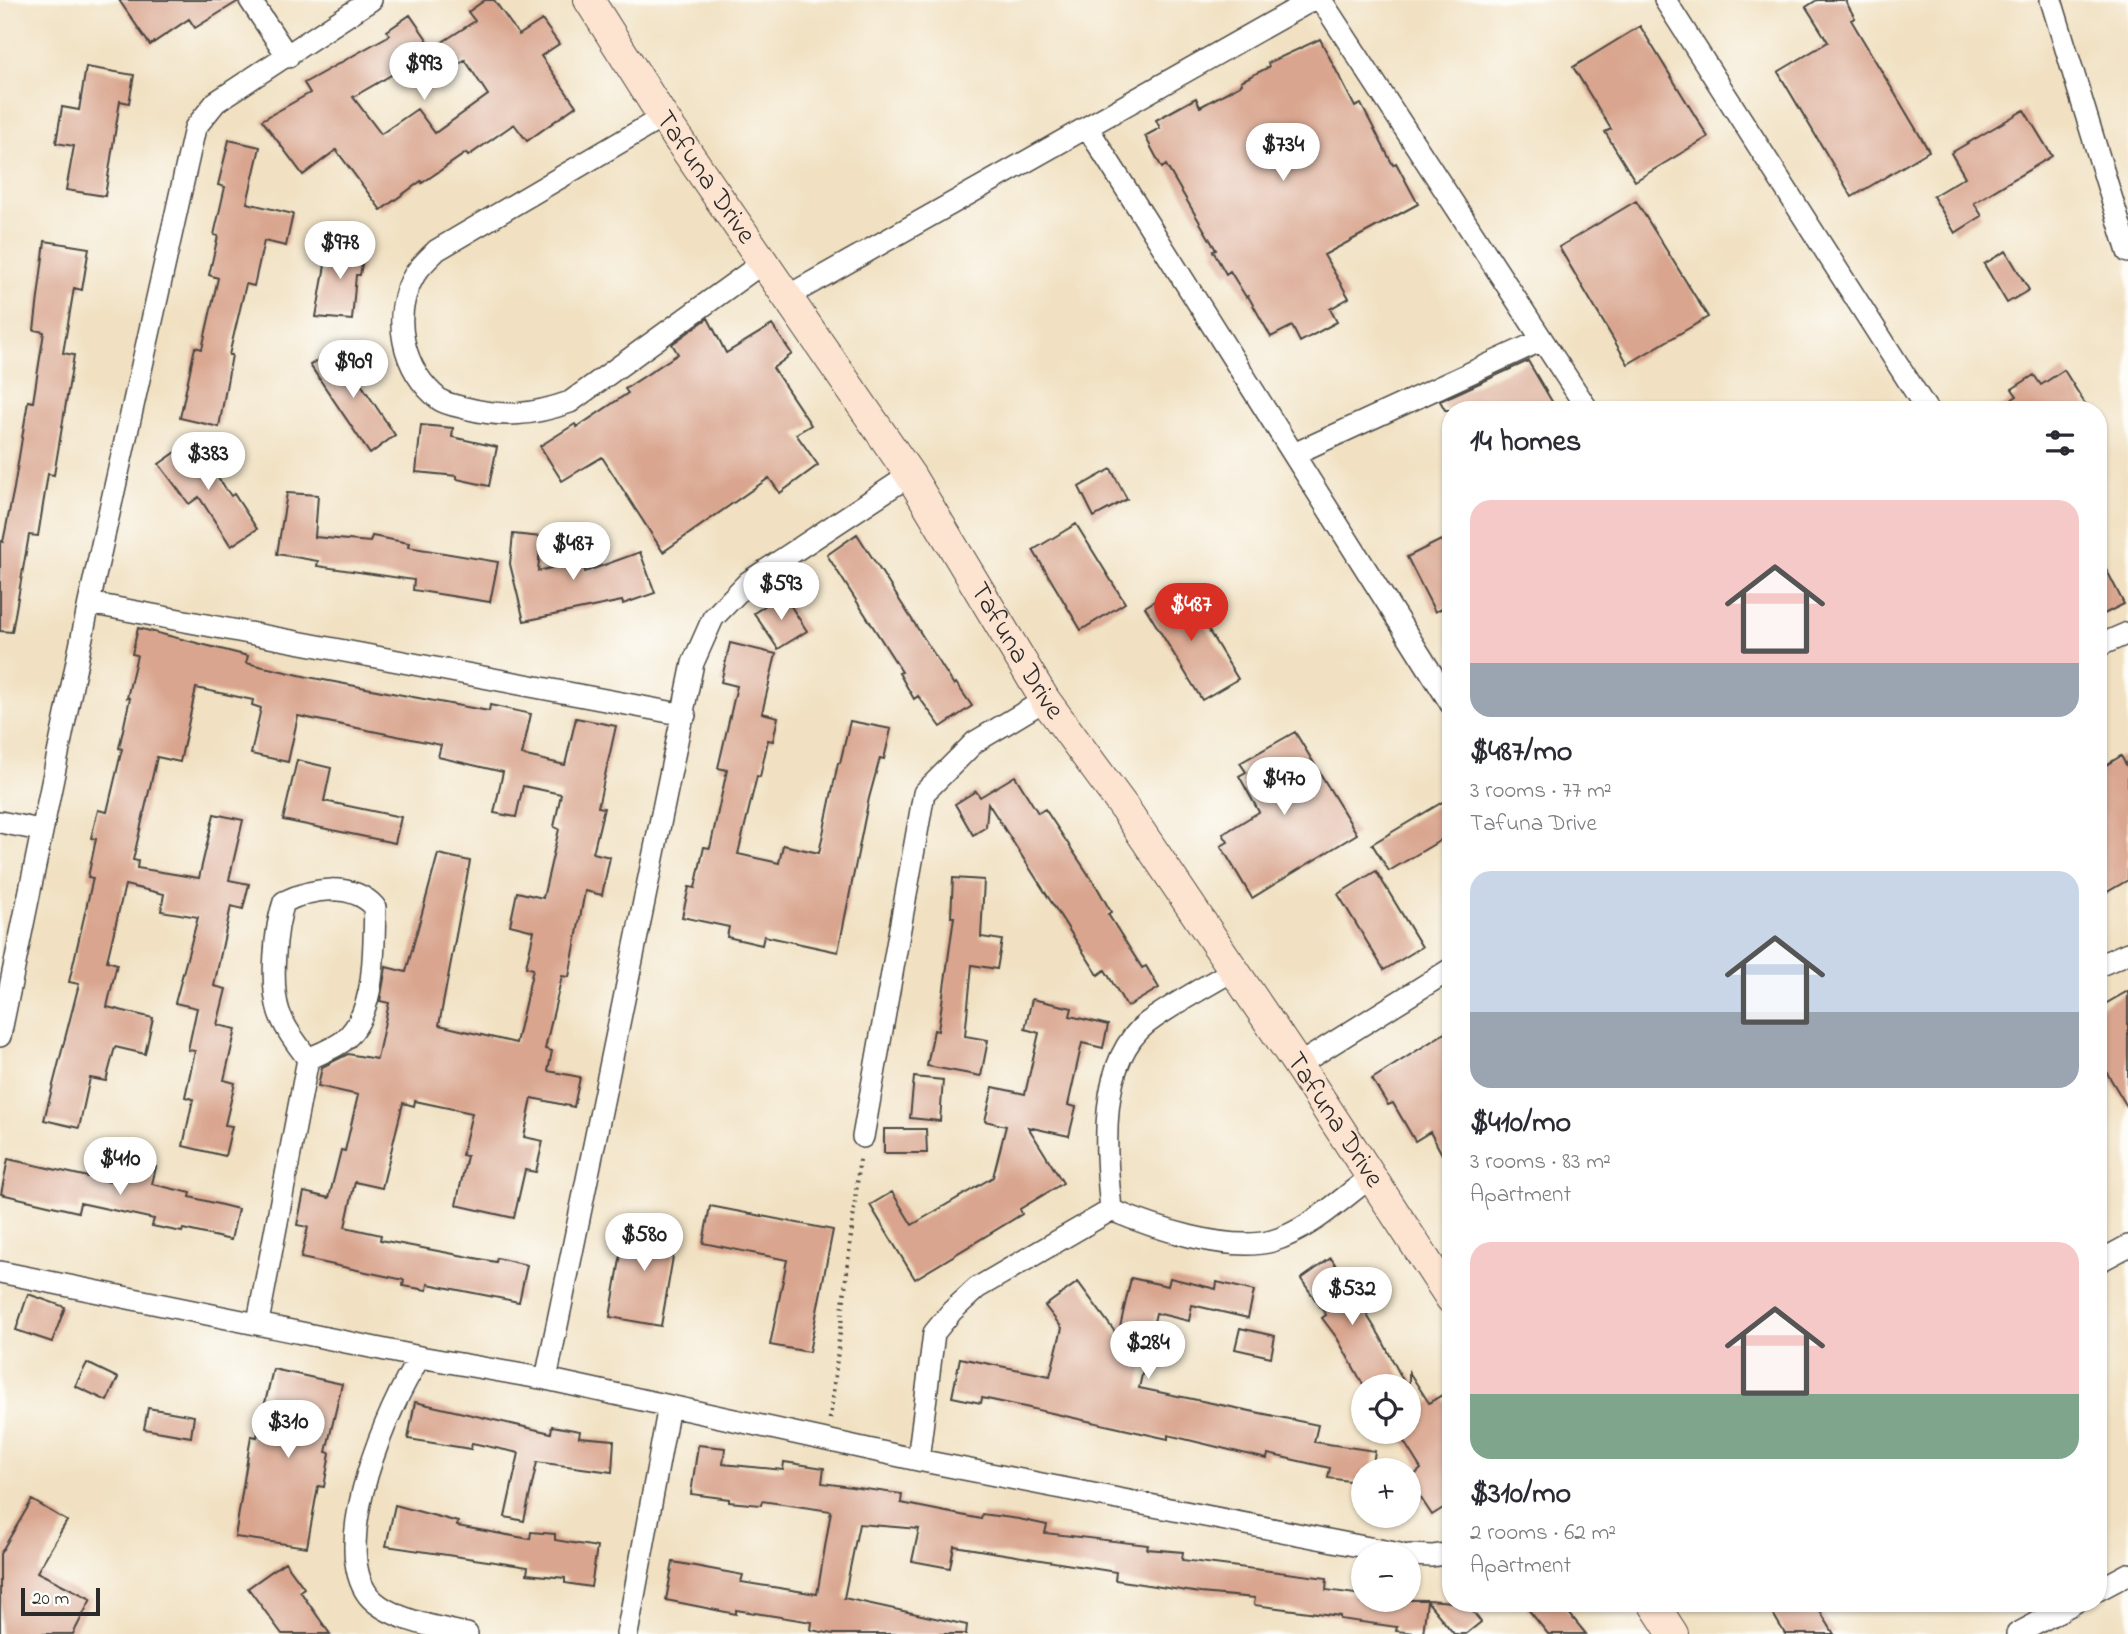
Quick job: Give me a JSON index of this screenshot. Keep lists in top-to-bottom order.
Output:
{
  "streets": {
    "main road": ["Tafuna Drive"]
  },
  "scale_bar": "20 m",
  "page": {
    "price": [
      "$993",
      "$734",
      "$978",
      "$909",
      "$383",
      "$487",
      "$593",
      "$487",
      "$470",
      "$410",
      "$580",
      "$532",
      "$284",
      "$310"
    ],
    "heading": "14 homes",
    "list": [
      {
        "name": "$487/mo",
        "note": "3 rooms · 77 m² · Tafuna Drive"
      },
      {
        "name": "$410/mo",
        "note": "3 rooms · 83 m² · Apartment"
      },
      {
        "name": "$310/mo",
        "note": "2 rooms · 62 m² · Apartment"
      }
    ],
    "map_buttons": ["+", "−"],
    "scale": "20 m"
  }
}
